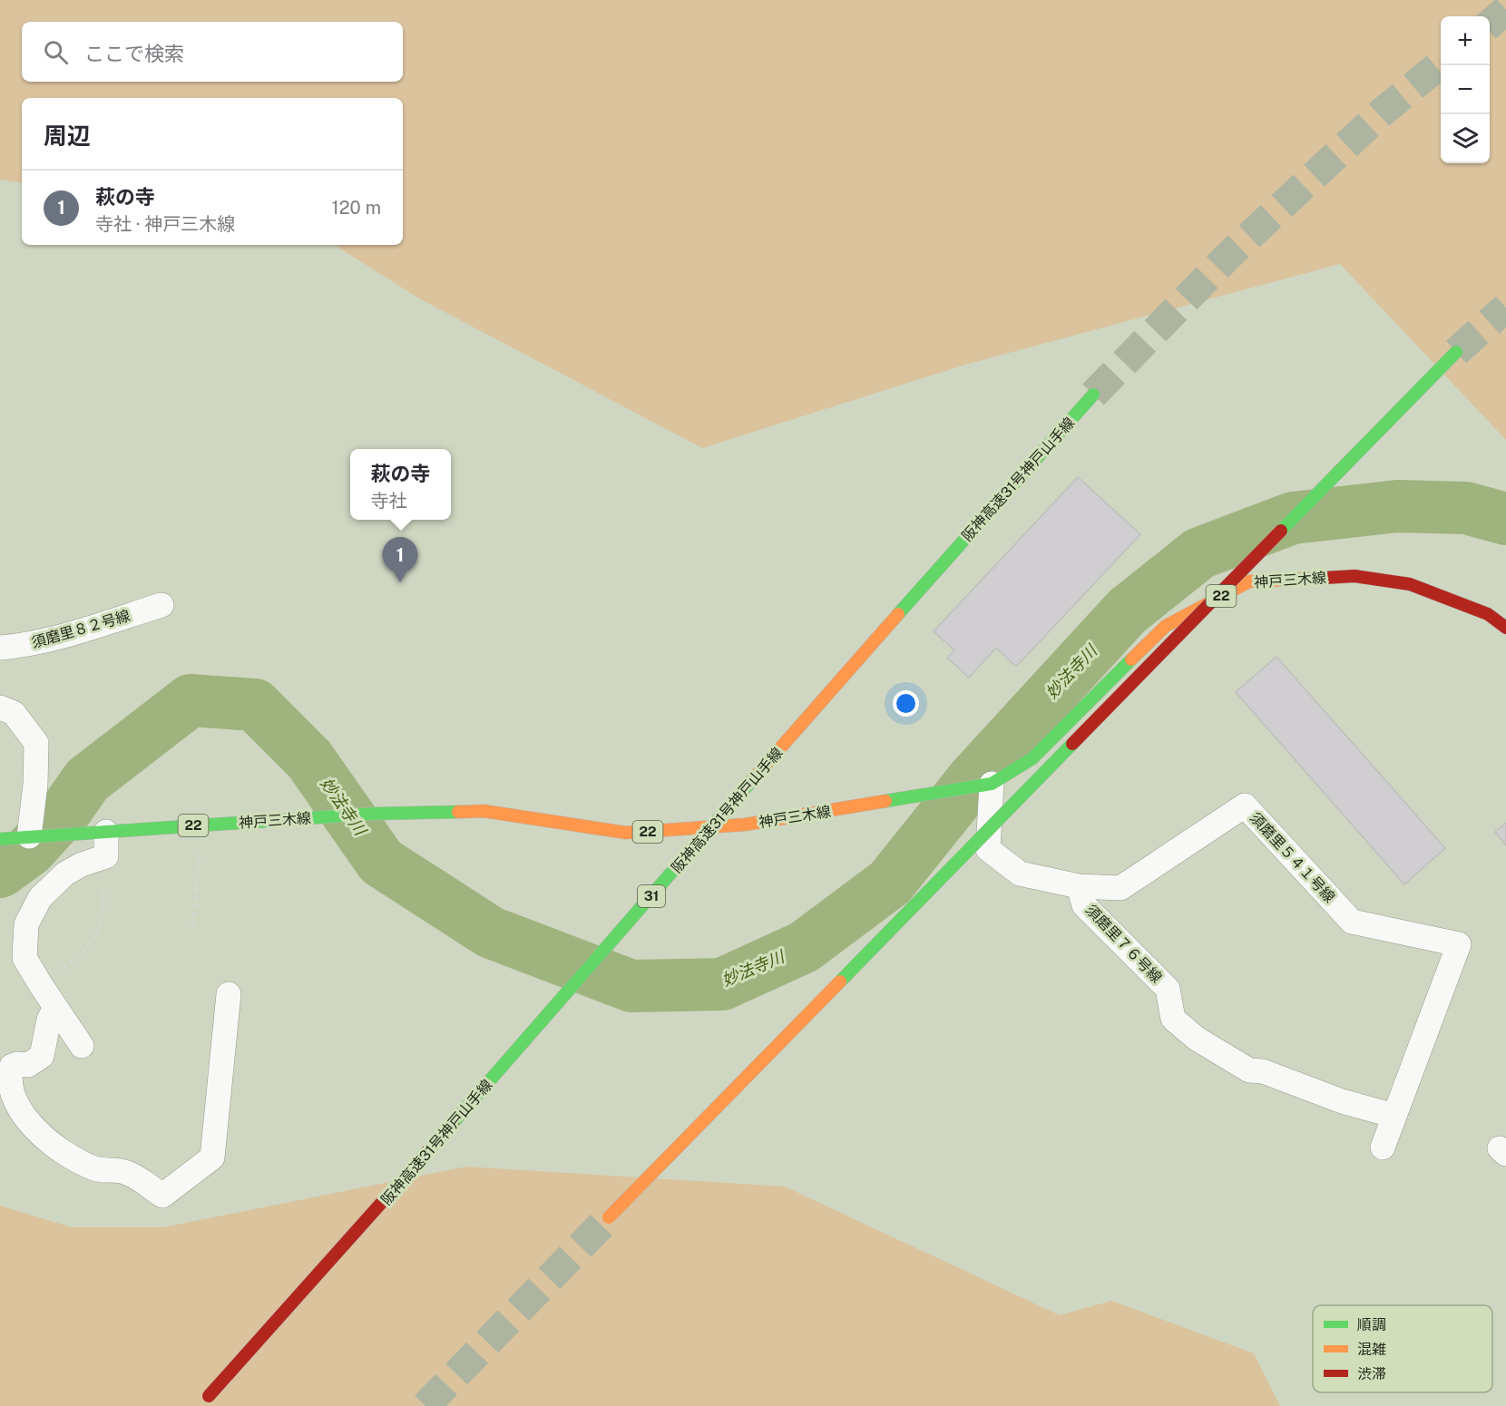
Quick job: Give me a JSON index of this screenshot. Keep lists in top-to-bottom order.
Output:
{
  "streets": {
    "main road": [
      "阪神高速31号神戸山手線",
      "神戸三木線",
      "22",
      "31"
    ],
    "street": ["須磨里８２号線", "須磨里５４１号線", "須磨里７６号線"]
  },
  "crossings": [
    ["神戸三木線", "須磨里７６号線"],
    ["須磨里５４１号線", "須磨里７６号線"]
  ],
  "water": ["妙法寺川"],
  "legend": ["順調", "混雑", "渋滞"],
  "page": {
    "map_buttons": ["+", "−"],
    "search": "ここで検索",
    "heading": "周辺",
    "list": [
      {
        "mark": "1",
        "name": "萩の寺",
        "note": "寺社 · 神戸三木線",
        "value": "120 m"
      }
    ],
    "popup": ["萩の寺", "寺社"],
    "pins": "1"
  }
}
